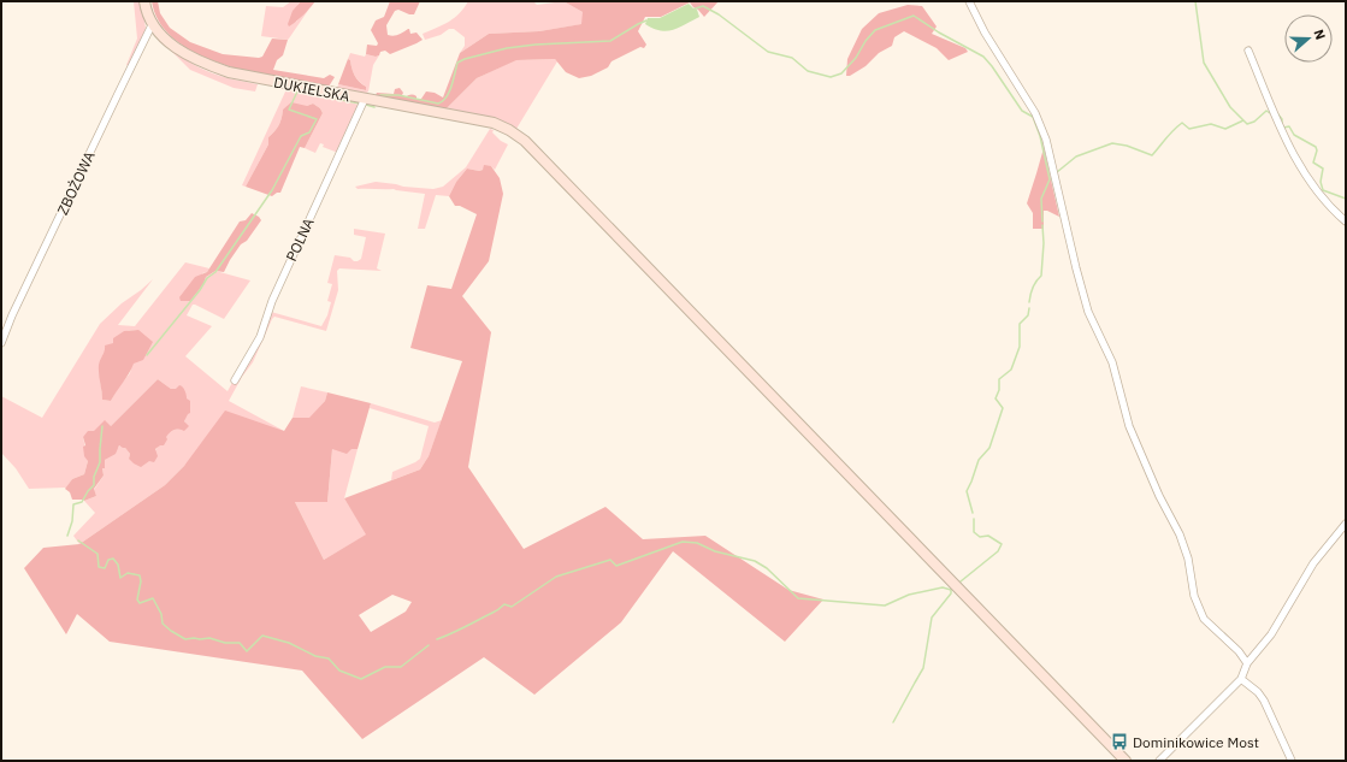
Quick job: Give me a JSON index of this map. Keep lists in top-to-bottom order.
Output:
{
  "streets": {
    "main road": ["DUKIELSKA"],
    "street": ["ZBOŻOWA", "POLNA"]
  },
  "crossings": [
    ["DUKIELSKA", "ZBOŻOWA"],
    ["DUKIELSKA", "POLNA"]
  ],
  "places": {
    "bus stop": ["Dominikowice Most"]
  },
  "north": "right"
}
